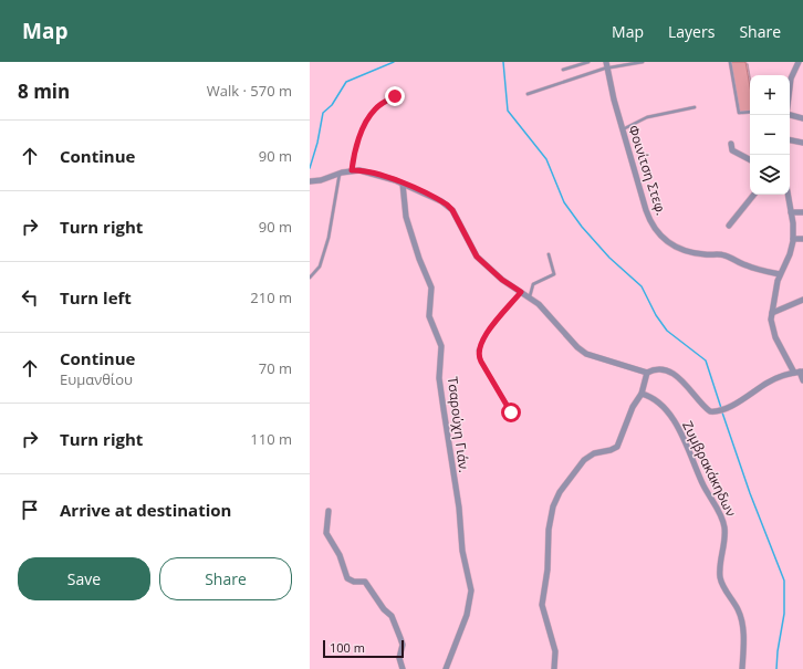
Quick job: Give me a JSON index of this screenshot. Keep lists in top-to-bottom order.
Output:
{
  "streets": {
    "street": ["Φοινίτση Στεφ.", "Τσαρούχη Γιάν.", "Ζυμβρακάκηδων"]
  },
  "scale_bar": "100 m",
  "page": {
    "header": "Map",
    "nav": ["Map", "Layers", "Share"],
    "heading": ["8 min", "Walk · 570 m"],
    "map_buttons": ["+", "−"],
    "list": [
      ["Continue", "90 m"],
      ["Turn right", "90 m"],
      ["Turn left", "210 m"],
      ["Continue", "Ευμανθίου", "70 m"],
      ["Turn right", "110 m"],
      "Arrive at destination"
    ],
    "buttons": ["Save", "Share"],
    "scale": "100 m"
  }
}
